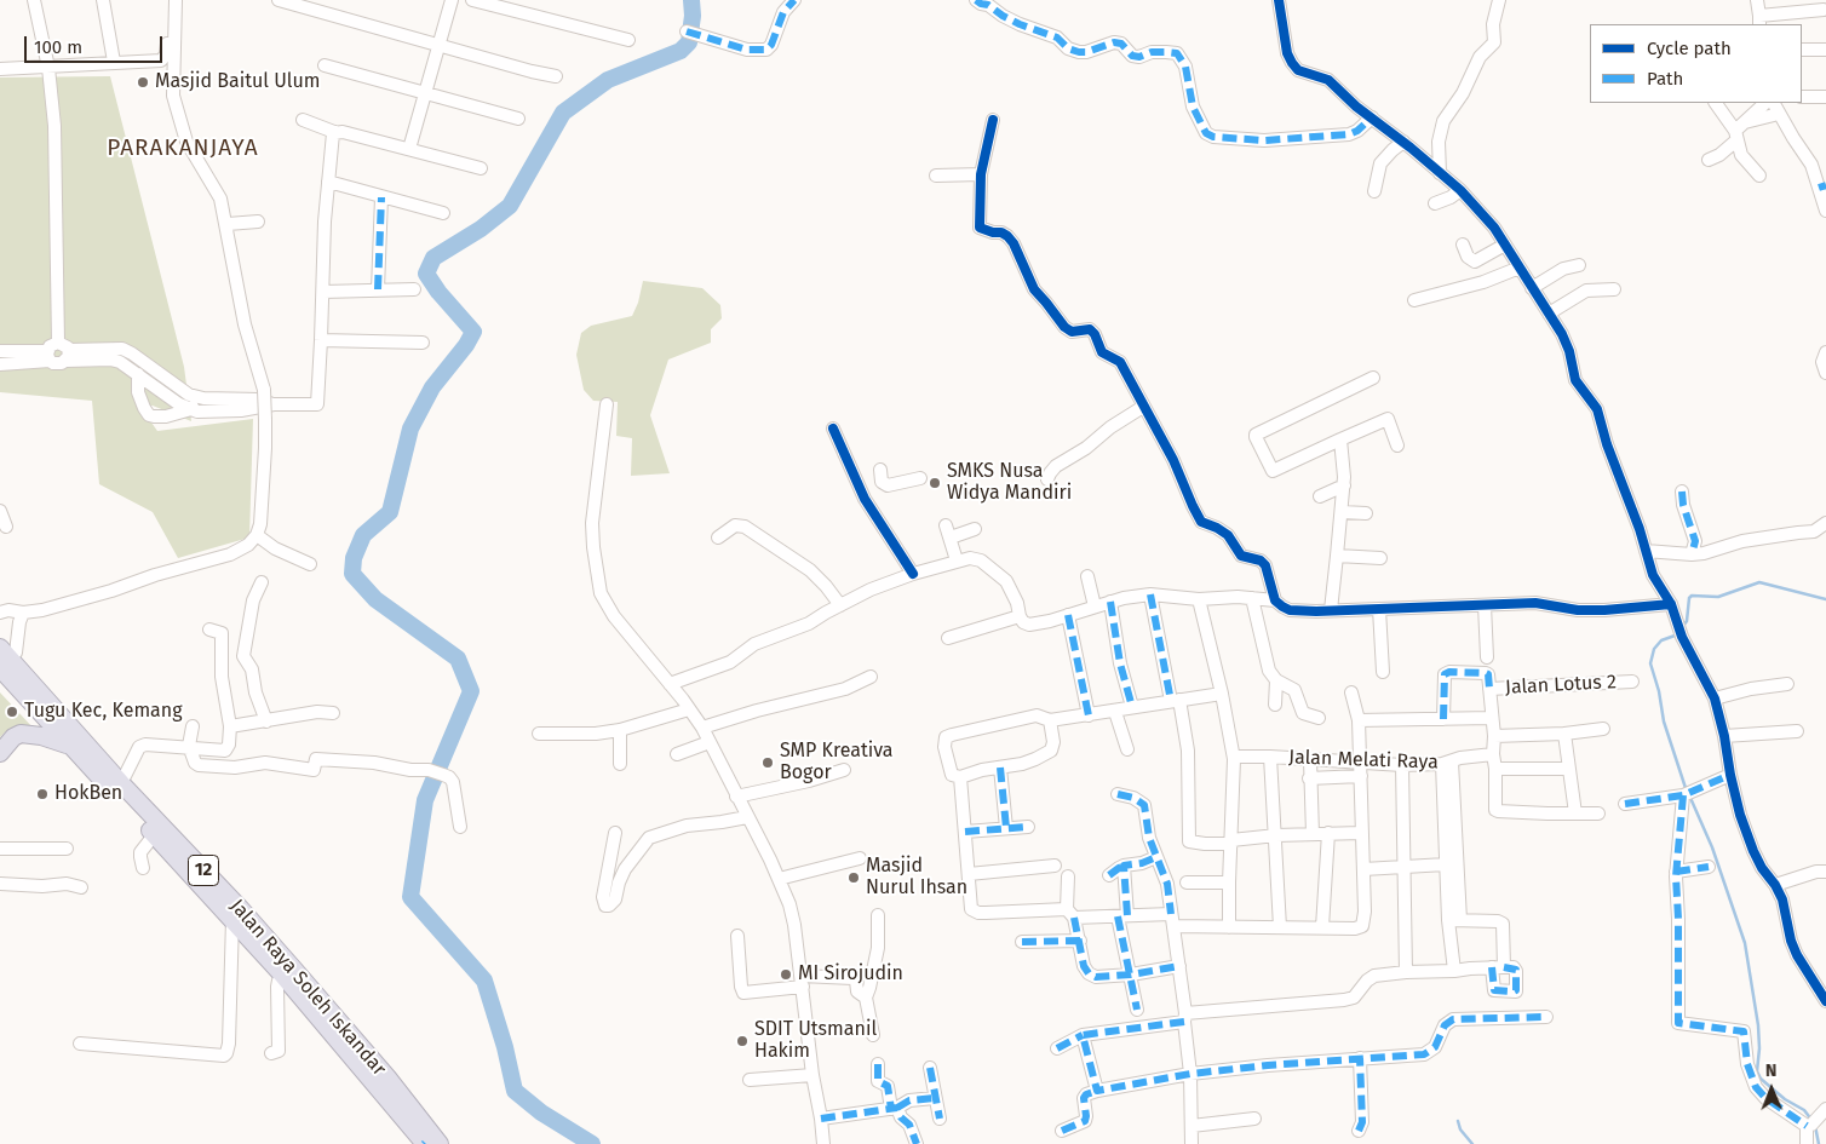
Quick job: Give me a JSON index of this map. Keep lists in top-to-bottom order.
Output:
{
  "streets": {
    "highway": ["12", "Jalan Raya Soleh Iskandar"],
    "street": ["Jalan Lotus 2", "Jalan Melati Raya"]
  },
  "districts": ["PARAKANJAYA"],
  "places": [
    "Masjid Baitul Ulum",
    "SMKS Nusa Widya Mandiri",
    "Tugu Kec, Kemang",
    "SMP Kreativa Bogor",
    "HokBen",
    "Masjid Nurul Ihsan",
    "MI Sirojudin",
    "SDIT Utsmanil Hakim"
  ],
  "legend": ["Cycle path", "Path"],
  "scale_bar": "100 m",
  "north": "top"
}
